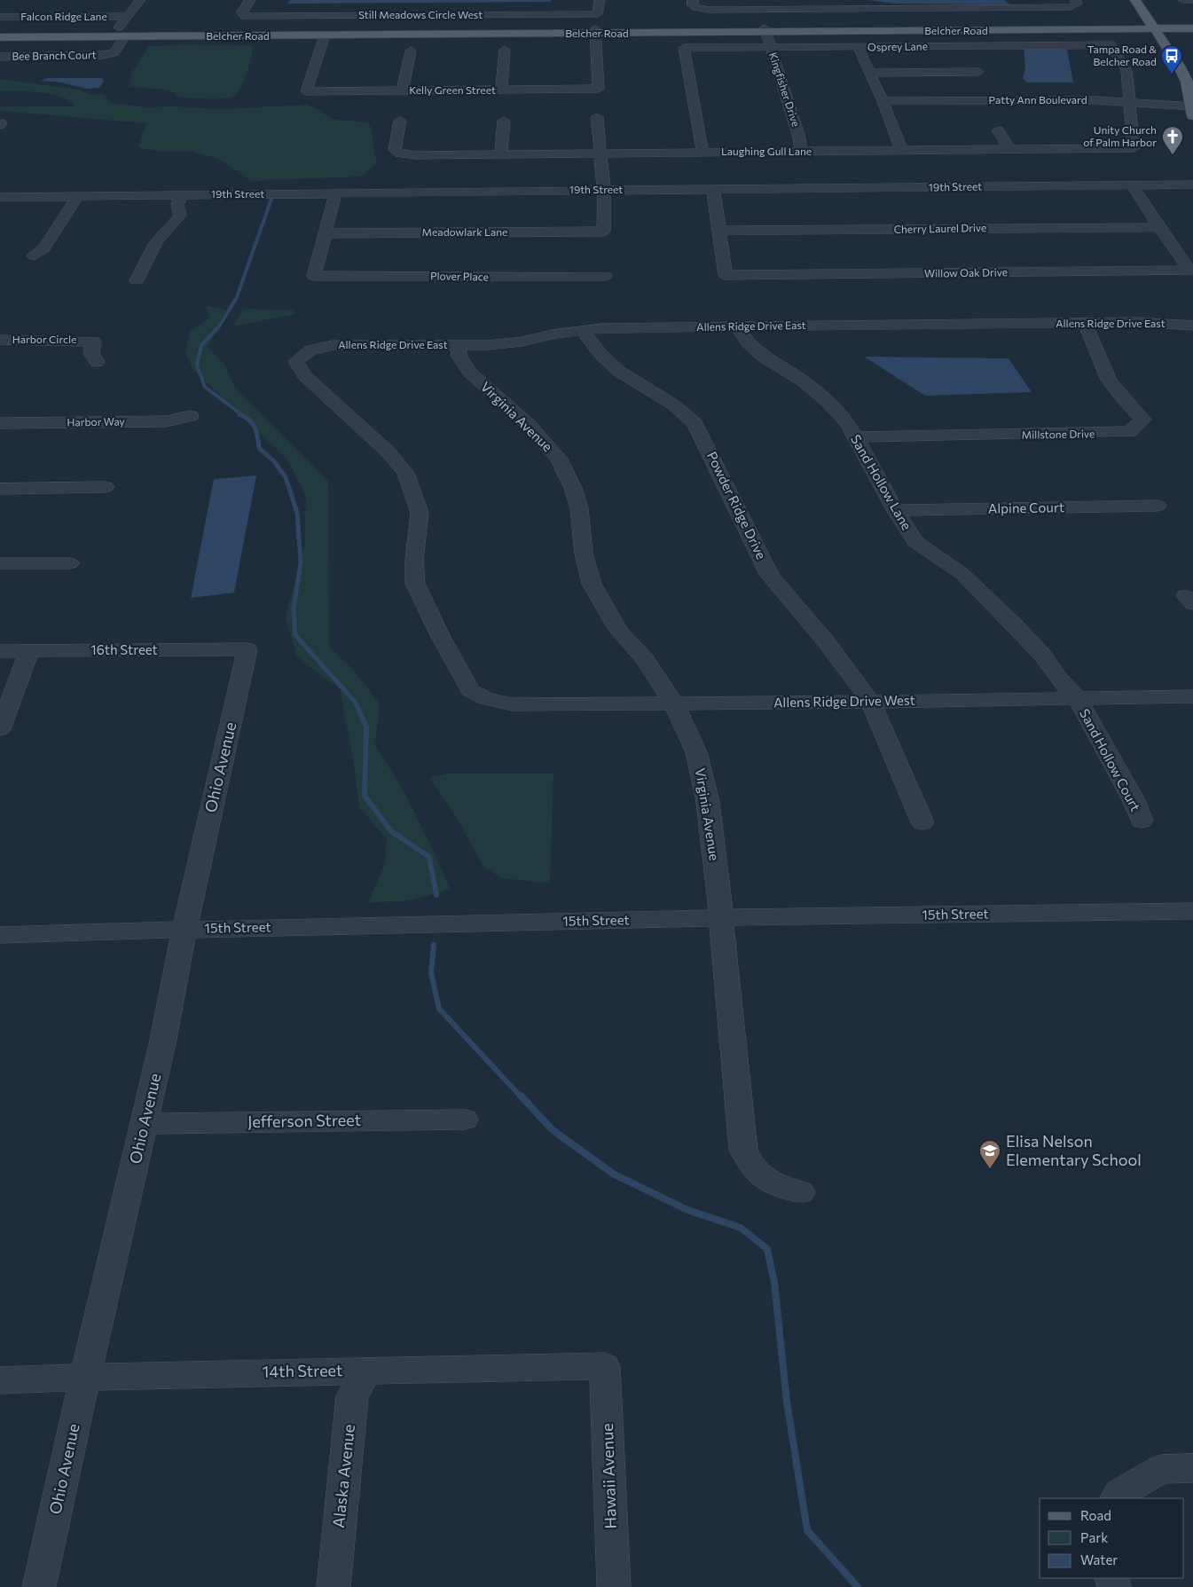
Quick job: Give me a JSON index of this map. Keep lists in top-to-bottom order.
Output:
{
  "streets": {
    "main road": ["Belcher Road"],
    "street": [
      "Still Meadows Circle West",
      "Falcon Ridge Lane",
      "Osprey Lane",
      "Bee Branch Court",
      "Kingfisher Drive",
      "Kelly Green Street",
      "Patty Ann Boulevard",
      "Laughing Gull Lane",
      "19th Street",
      "Cherry Laurel Drive",
      "Meadowlark Lane",
      "Willow Oak Drive",
      "Plover Place",
      "Allens Ridge Drive East",
      "Harbor Circle",
      "Virginia Avenue",
      "Harbor Way",
      "Millstone Drive",
      "Sand Hollow Lane",
      "Powder Ridge Drive",
      "Alpine Court",
      "16th Street",
      "Allens Ridge Drive West",
      "Sand Hollow Court",
      "Ohio Avenue",
      "15th Street",
      "Jefferson Street",
      "14th Street",
      "Alaska Avenue",
      "Hawaii Avenue"
    ]
  },
  "crossings": [
    ["Falcon Ridge Lane", "Bee Branch Court"],
    ["Belcher Road", "Bee Branch Court"],
    ["Belcher Road", "Kingfisher Drive"],
    ["Belcher Road", "Kelly Green Street"],
    ["Osprey Lane", "Kingfisher Drive"],
    ["Osprey Lane", "Patty Ann Boulevard"],
    ["Osprey Lane", "Laughing Gull Lane"],
    ["Kingfisher Drive", "Laughing Gull Lane"],
    ["Patty Ann Boulevard", "Laughing Gull Lane"],
    ["19th Street", "Meadowlark Lane"],
    ["19th Street", "Willow Oak Drive"],
    ["Cherry Laurel Drive", "Willow Oak Drive"],
    ["Meadowlark Lane", "Plover Place"],
    ["Allens Ridge Drive East", "Virginia Avenue"],
    ["Allens Ridge Drive East", "Millstone Drive"],
    ["Allens Ridge Drive East", "Sand Hollow Lane"],
    ["Allens Ridge Drive East", "Powder Ridge Drive"],
    ["Allens Ridge Drive East", "Allens Ridge Drive West"],
    ["Virginia Avenue", "Allens Ridge Drive West"],
    ["Virginia Avenue", "15th Street"],
    ["Millstone Drive", "Sand Hollow Lane"],
    ["Sand Hollow Lane", "Alpine Court"],
    ["Sand Hollow Lane", "Allens Ridge Drive West"],
    ["Sand Hollow Lane", "Sand Hollow Court"],
    ["Powder Ridge Drive", "Allens Ridge Drive West"],
    ["16th Street", "Ohio Avenue"],
    ["Allens Ridge Drive West", "Sand Hollow Court"],
    ["Ohio Avenue", "15th Street"],
    ["Ohio Avenue", "Jefferson Street"],
    ["Ohio Avenue", "14th Street"],
    ["14th Street", "Alaska Avenue"],
    ["14th Street", "Hawaii Avenue"]
  ],
  "places": {
    "bus stop": ["Tampa Road & Belcher Road"],
    "church": ["Unity Church of Palm Harbor"],
    "school or university": ["Elisa Nelson Elementary School"]
  },
  "legend": ["Road", "Park", "Water"]
}
